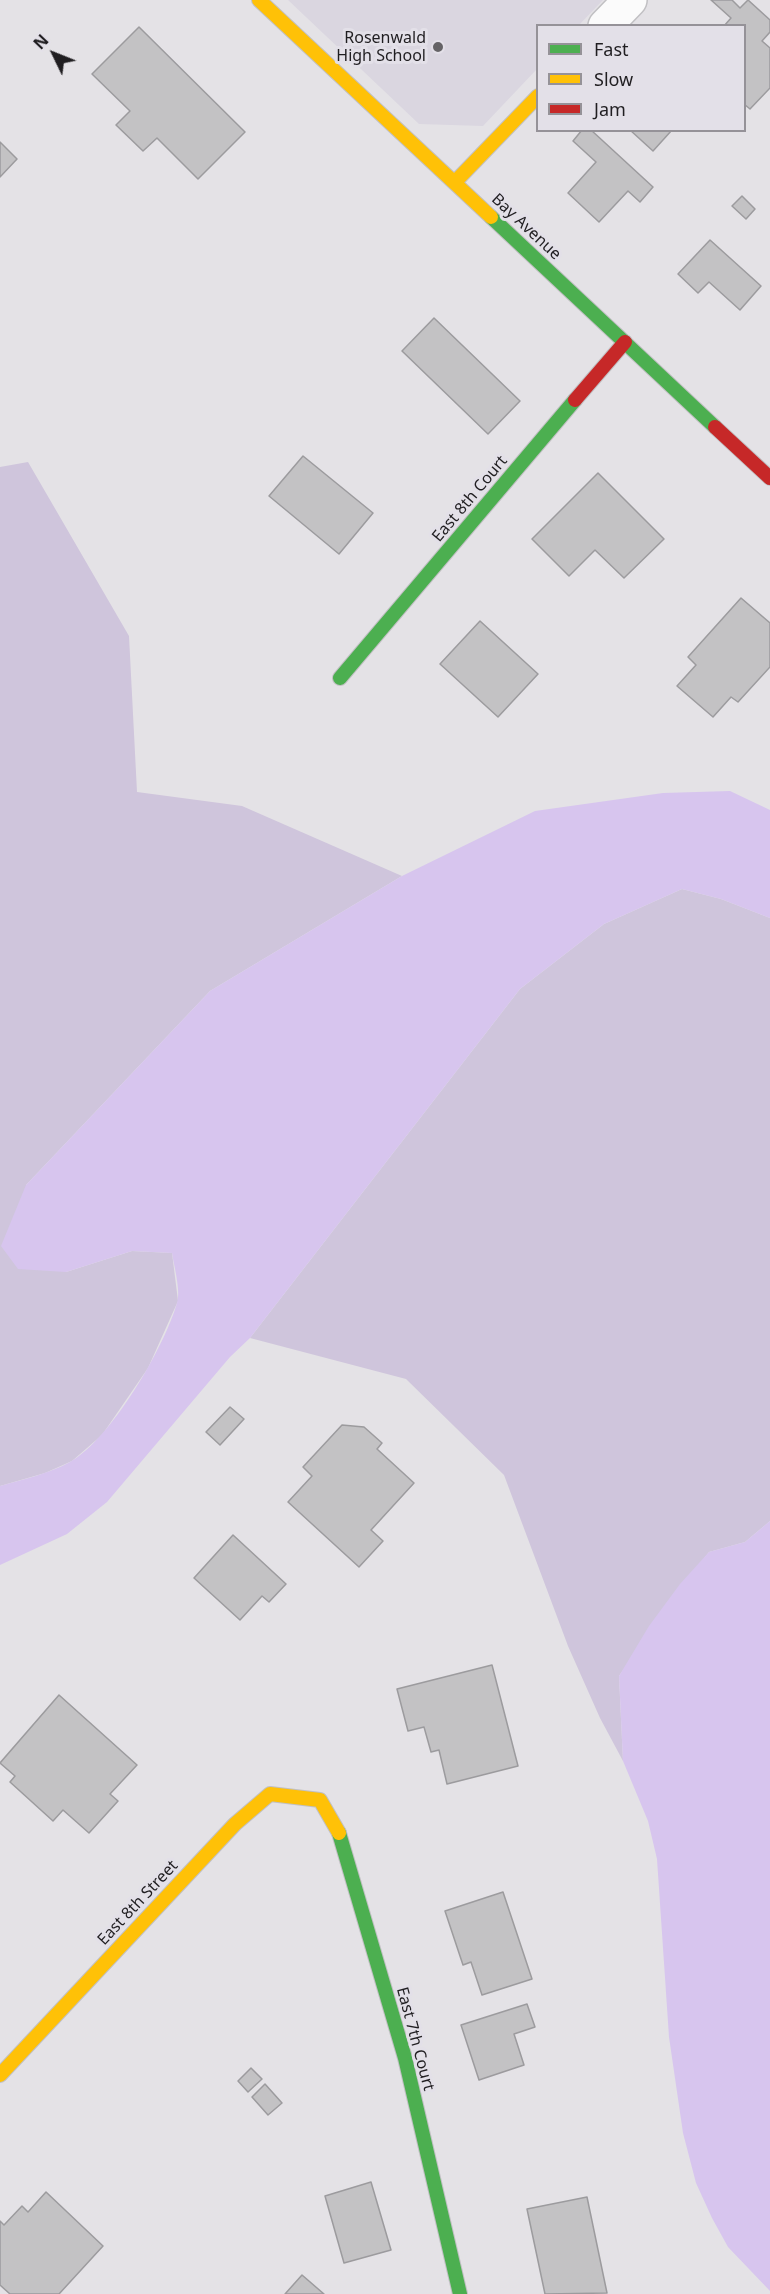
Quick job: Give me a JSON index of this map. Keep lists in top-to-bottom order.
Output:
{
  "streets": {
    "street": [
      "Bay Avenue",
      "East 8th Court",
      "East 8th Street",
      "East 7th Court"
    ]
  },
  "crossings": [
    ["Bay Avenue", "East 8th Court"],
    ["East 8th Street", "East 7th Court"]
  ],
  "places": ["Rosenwald High School"],
  "legend": ["Fast", "Slow", "Jam"],
  "north": "top left"
}
